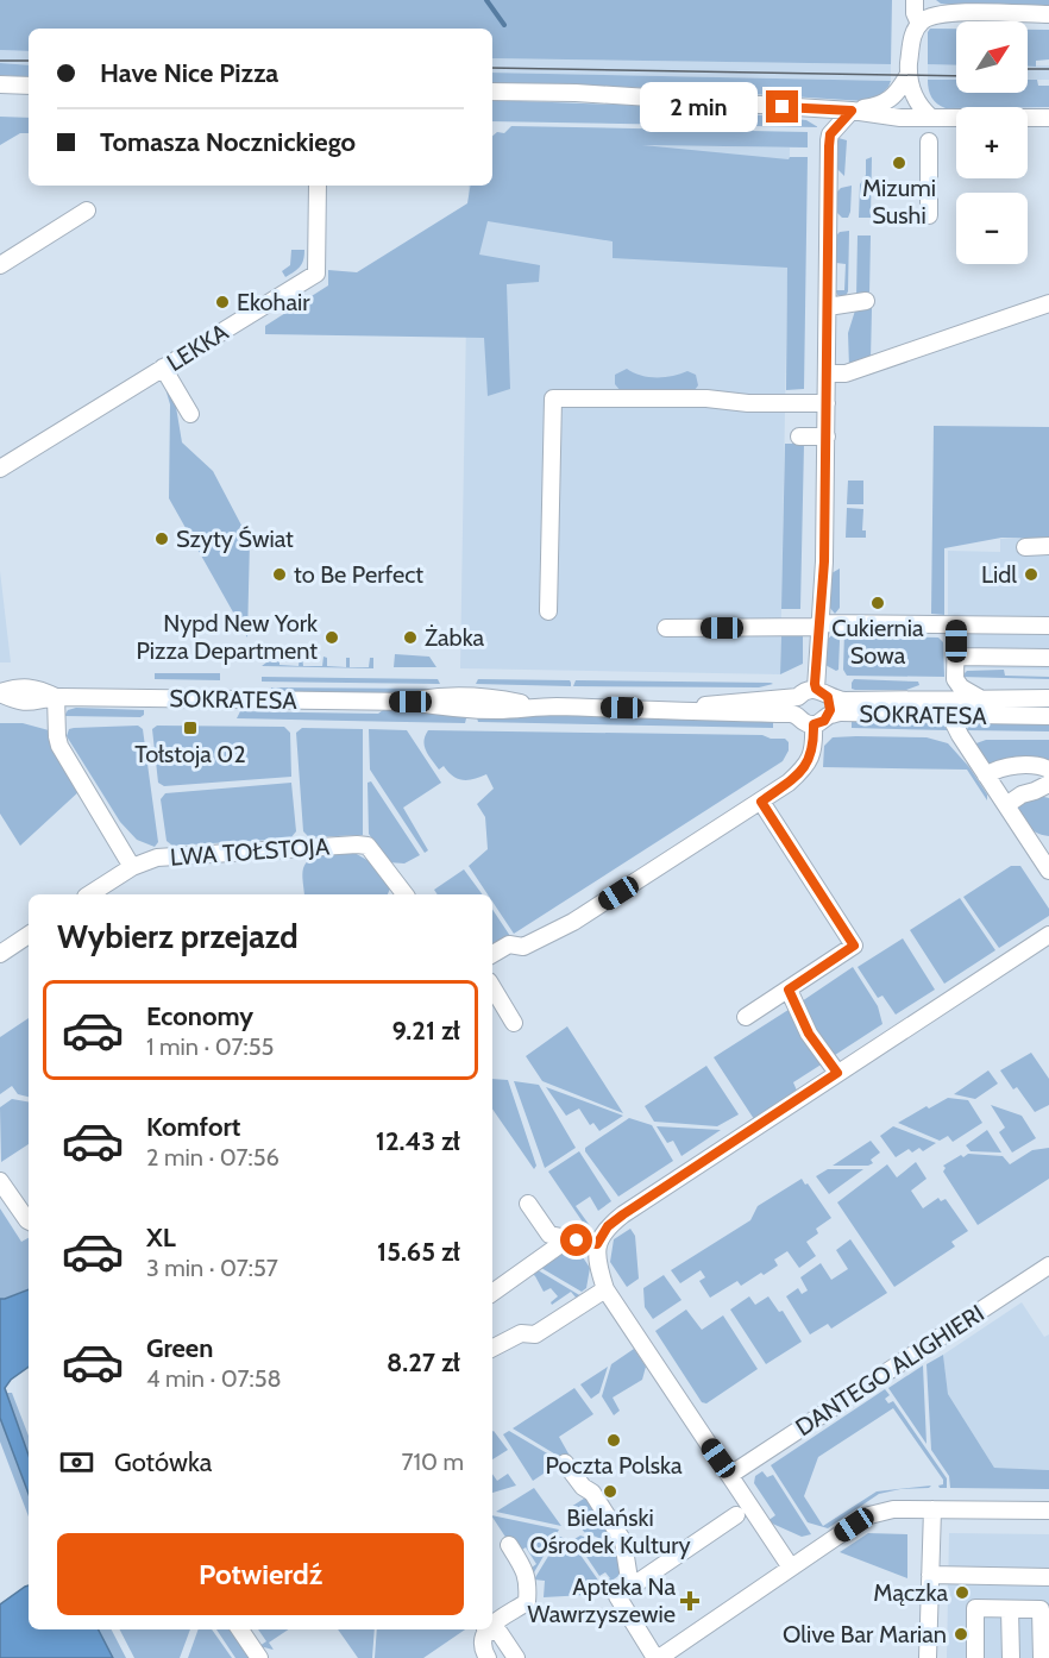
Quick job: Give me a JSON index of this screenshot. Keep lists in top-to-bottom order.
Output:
{
  "streets": {
    "street": [
      "LEKKA",
      "SOKRATESA",
      "LWA TOŁSTOJA",
      "DANTEGO ALIGHIERI"
    ]
  },
  "places": {
    "other": [
      "Mizumi Sushi",
      "Ekohair",
      "Szyty Świat",
      "to Be Perfect",
      "Lidl",
      "Cukiernia Sowa",
      "Nypd New York Pizza Department",
      "Żabka",
      "Poczta Polska",
      "Bielański Ośrodek Kultury",
      "Mączka",
      "Olive Bar Marian"
    ],
    "transit": ["Tołstoja 02"],
    "health": ["Apteka Na Wawrzyszewie"]
  },
  "north": "top right",
  "page": {
    "map_buttons": ["+", "−"],
    "banner": ["Have Nice Pizza", "Tomasza Nocznickiego"],
    "bubble": "2 min",
    "heading": "Wybierz przejazd",
    "list": [
      {
        "name": "Economy",
        "note": "1 min · 07:55",
        "value": "9.21 zł"
      },
      {
        "name": "Komfort",
        "note": "2 min · 07:56",
        "value": "12.43 zł"
      },
      {
        "name": "XL",
        "note": "3 min · 07:57",
        "value": "15.65 zł"
      },
      {
        "name": "Green",
        "note": "4 min · 07:58",
        "value": "8.27 zł"
      }
    ],
    "pay": ["Gotówka", "710 m"],
    "buttons": "Potwierdź"
  }
}
